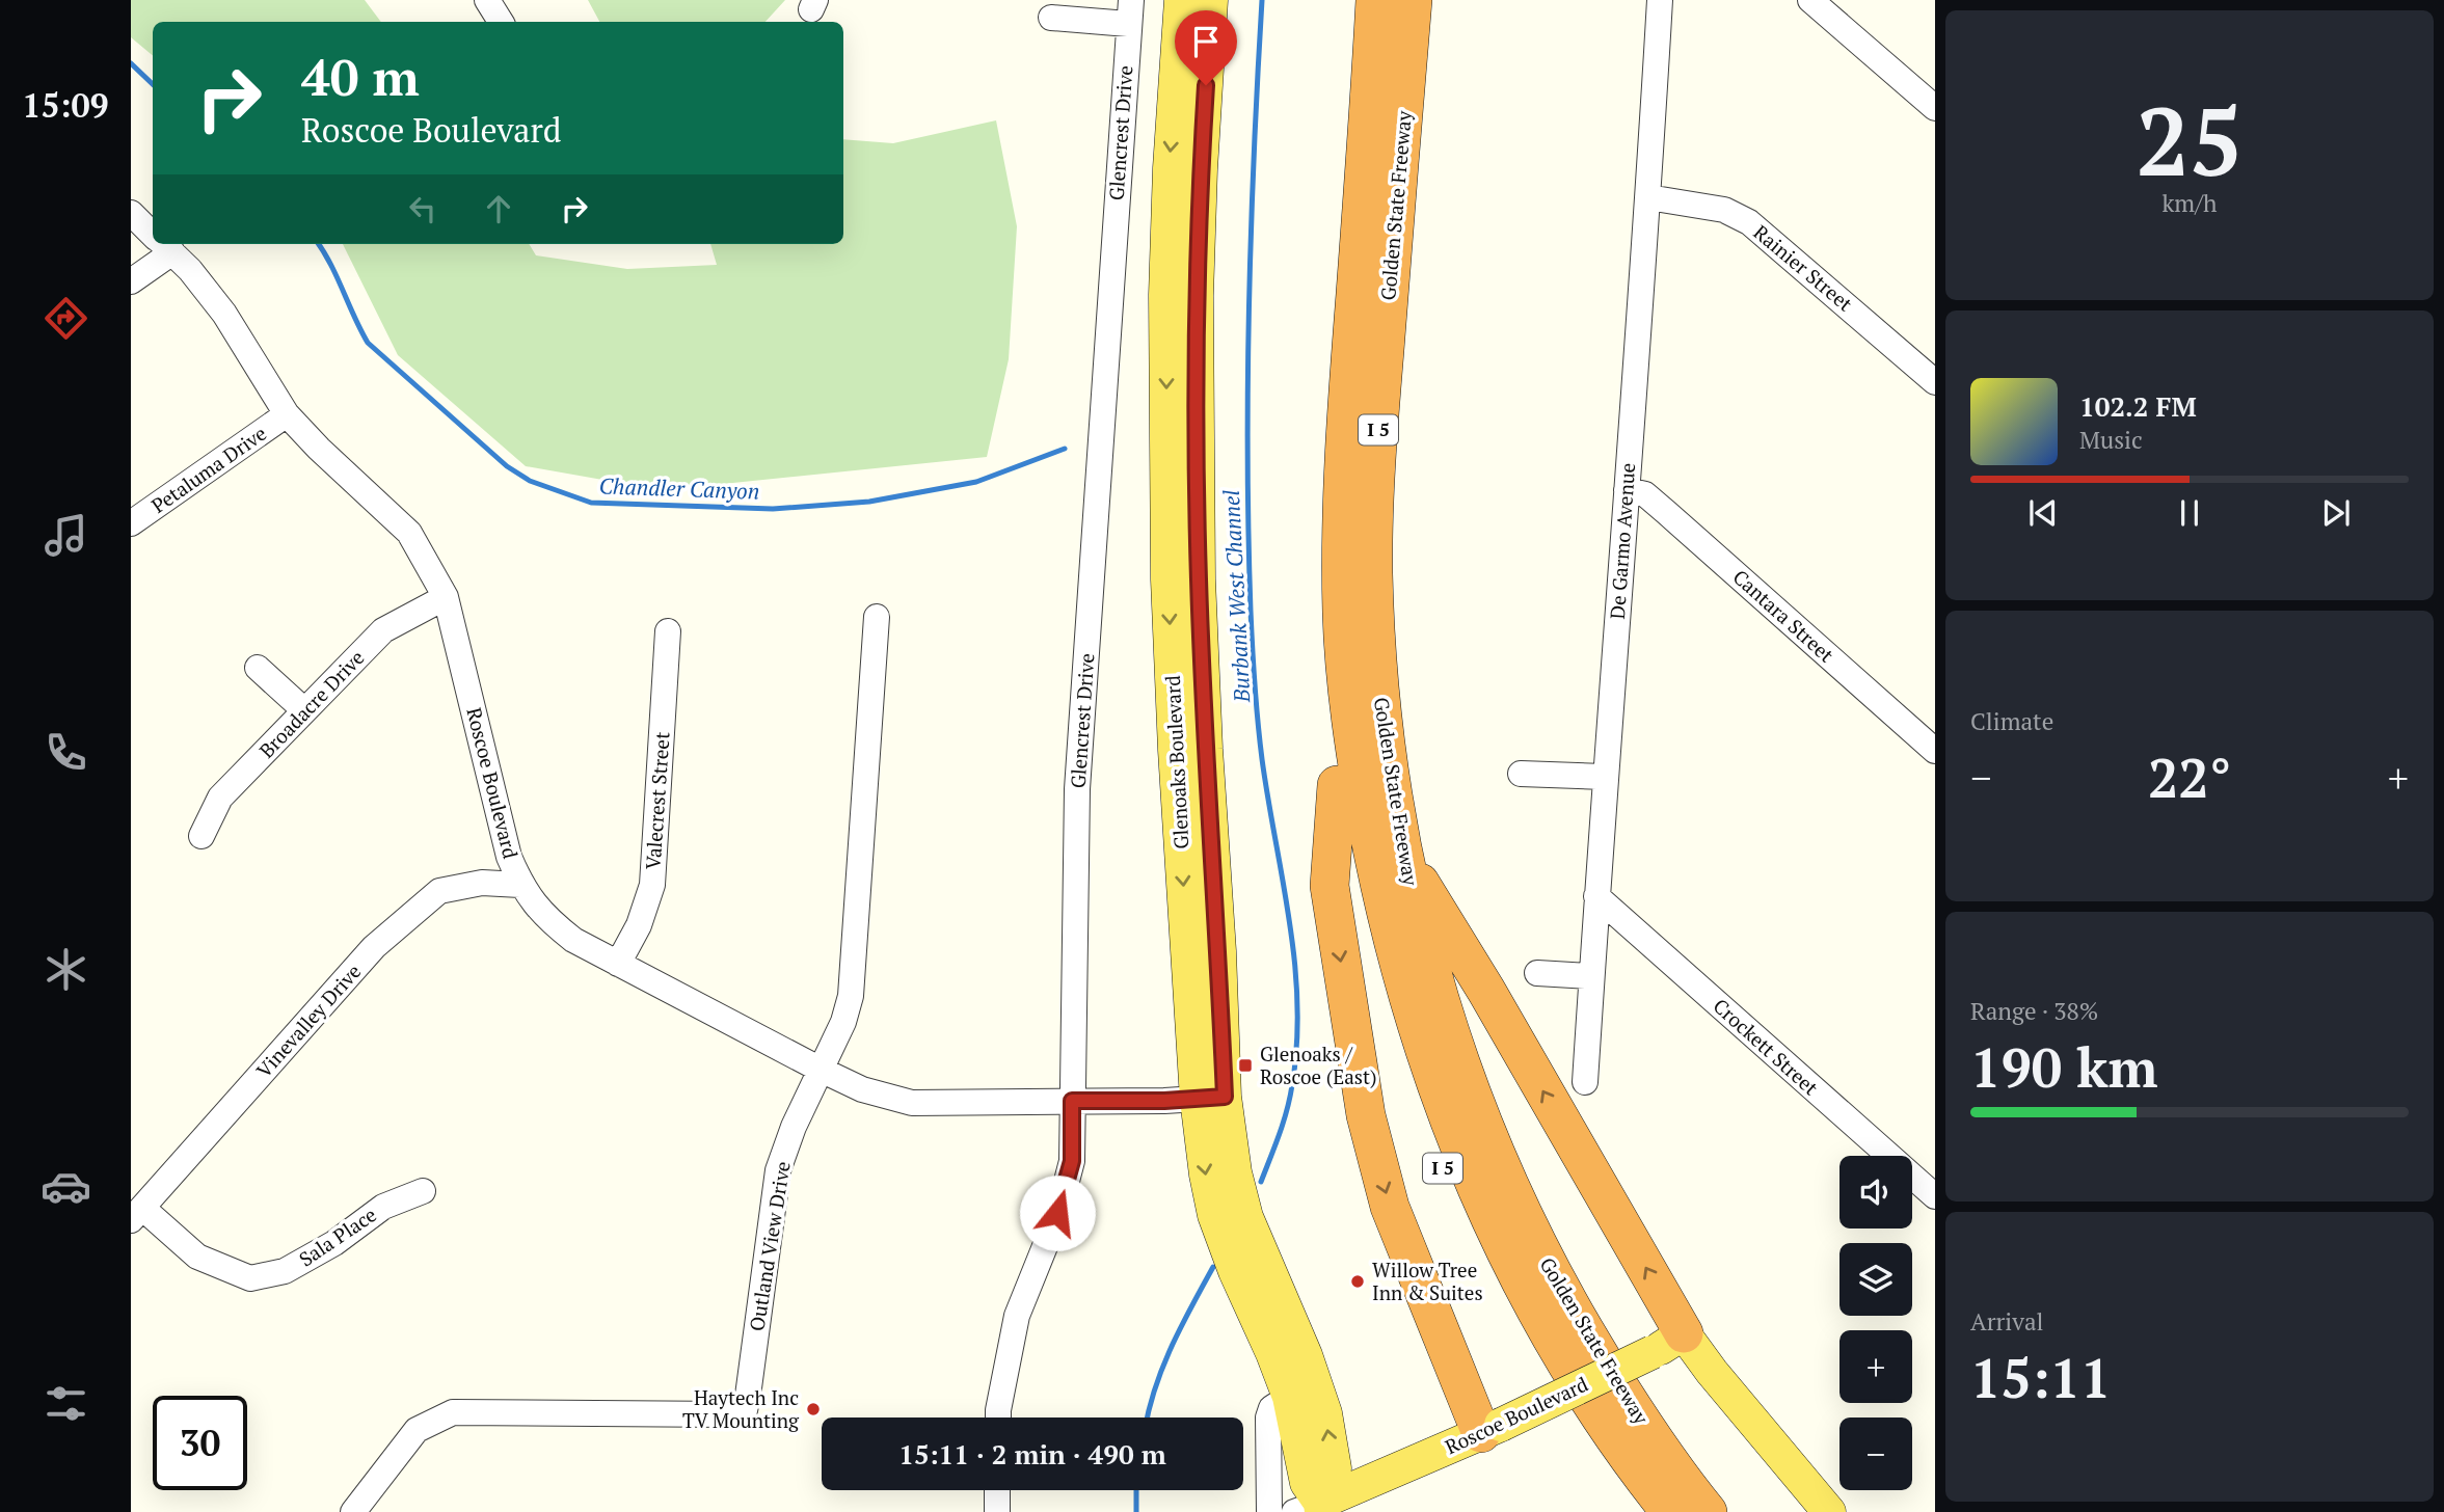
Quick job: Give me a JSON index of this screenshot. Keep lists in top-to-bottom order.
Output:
{
  "streets": {
    "highway": ["Golden State Freeway", "I 5"],
    "main road": ["Glenoaks Boulevard", "Roscoe Boulevard"],
    "street": [
      "Glencrest Drive",
      "Rainier Street",
      "Petaluma Drive",
      "De Garmo Avenue",
      "Cantara Street",
      "Broadacre Drive",
      "Valecrest Street",
      "Vinevalley Drive",
      "Crockett Street",
      "Sala Place",
      "Outland View Drive"
    ]
  },
  "crossings": [
    ["Glencrest Drive", "Roscoe Boulevard"],
    ["Rainier Street", "De Garmo Avenue"],
    ["Petaluma Drive", "Roscoe Boulevard"],
    ["De Garmo Avenue", "Cantara Street"],
    ["De Garmo Avenue", "Crockett Street"],
    ["Broadacre Drive", "Roscoe Boulevard"],
    ["Glenoaks Boulevard", "Roscoe Boulevard"],
    ["Roscoe Boulevard", "Valecrest Street"],
    ["Roscoe Boulevard", "Vinevalley Drive"],
    ["Roscoe Boulevard", "Outland View Drive"],
    ["Vinevalley Drive", "Sala Place"]
  ],
  "water": ["Chandler Canyon", "Burbank West Channel"],
  "places": {
    "transit": ["Glenoaks / Roscoe (East)"],
    "other": ["Willow Tree Inn & Suites", "Haytech Inc TV Mounting"]
  },
  "page": {
    "tabs": "15:09",
    "tile": [
      ["25", "km/h"],
      "Climate",
      ["Range · 38%", "190 km"],
      ["Arrival", "15:11"]
    ],
    "turn": ["40 m", "Roscoe Boulevard"],
    "song": ["102.2 FM", "Music"],
    "heat": ["−", "22°", "+"],
    "map_buttons": ["+", "−"],
    "limit": "30",
    "trip": "15:11 · 2 min · 490 m"
  }
}
